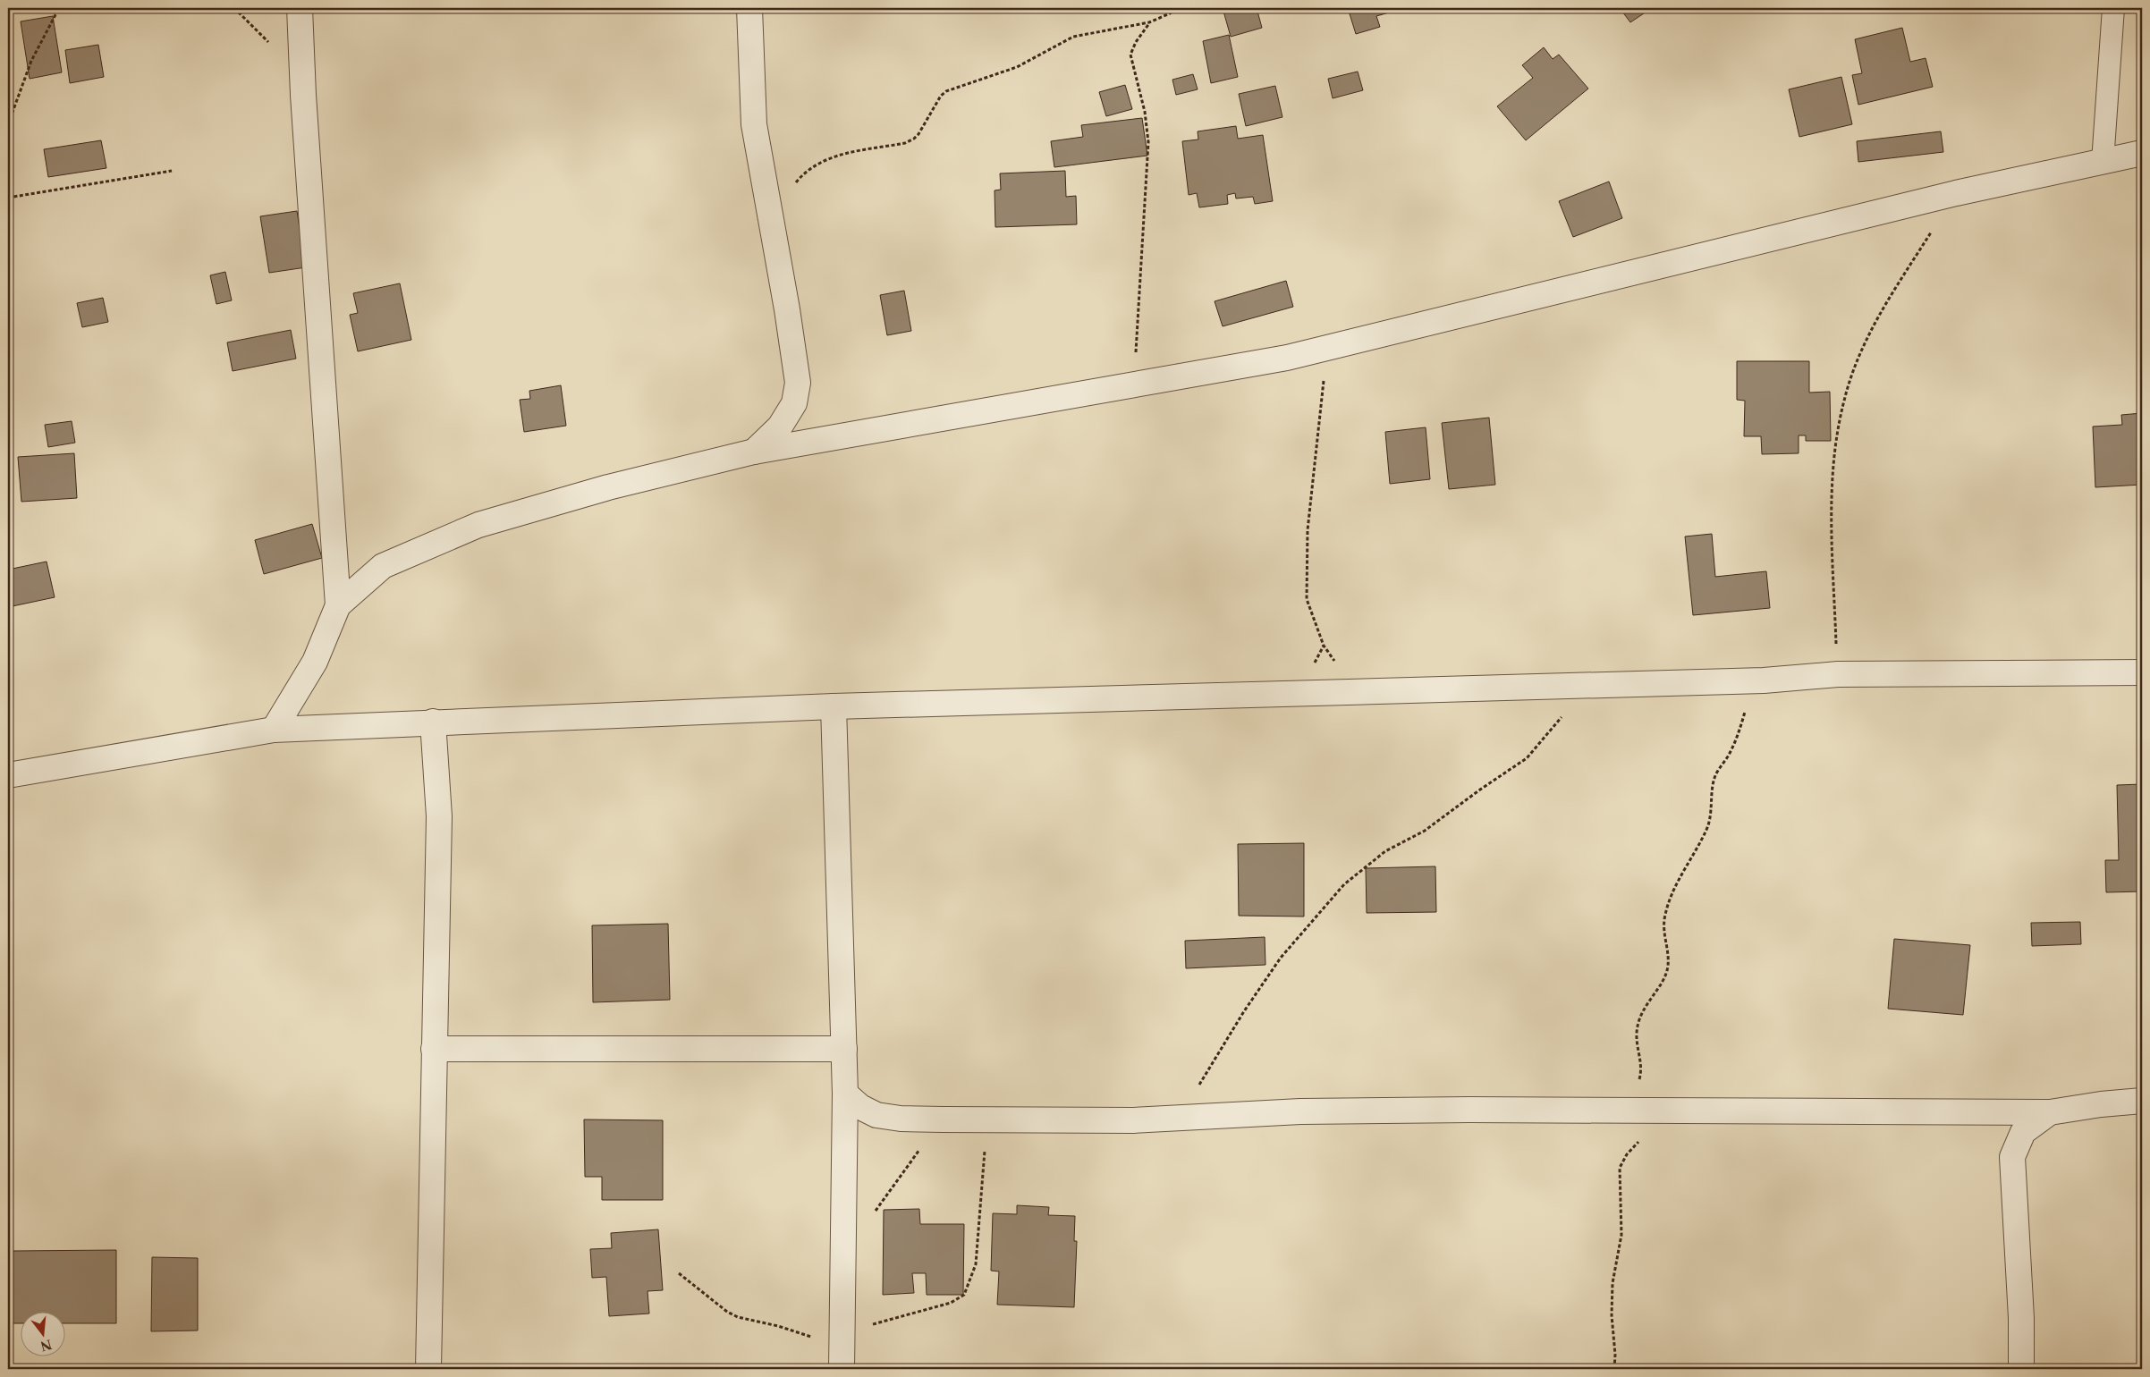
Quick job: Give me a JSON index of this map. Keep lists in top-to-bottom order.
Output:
{
  "north": "bottom"
}
